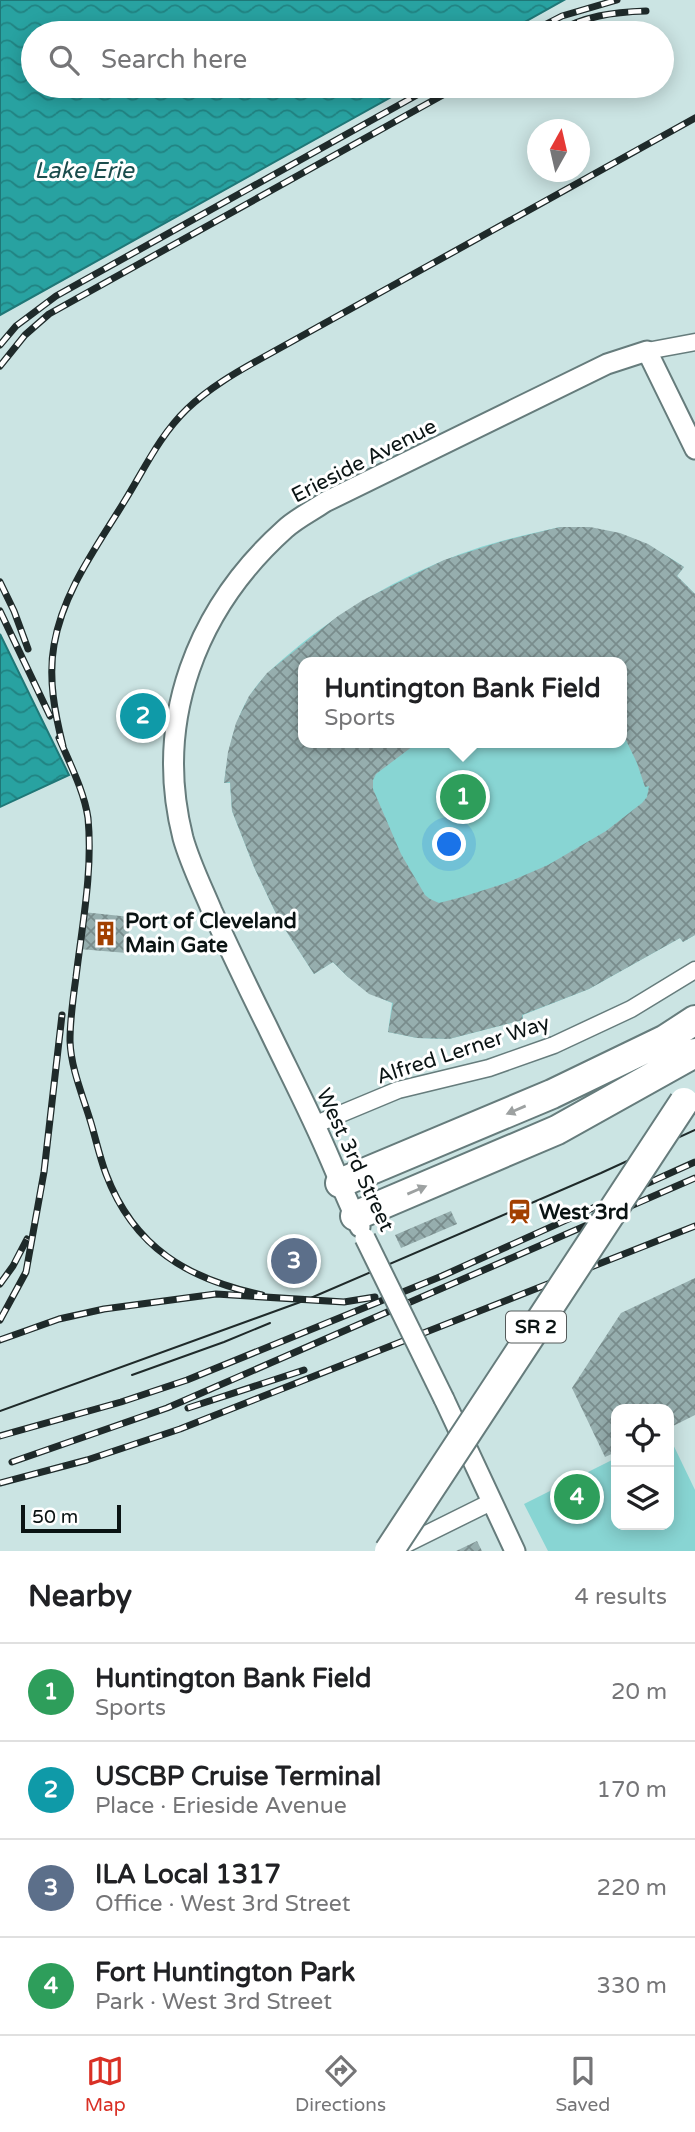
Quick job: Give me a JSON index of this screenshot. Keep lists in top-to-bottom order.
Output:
{
  "streets": {
    "highway": ["SR 2"],
    "street": ["Erieside Avenue", "Alfred Lerner Way", "West 3rd Street"]
  },
  "crossings": [
    ["Erieside Avenue", "West 3rd Street"],
    ["Alfred Lerner Way", "West 3rd Street"]
  ],
  "water": ["Lake Erie"],
  "places": {
    "building": ["Port of Cleveland Main Gate"],
    "station": ["West 3rd"]
  },
  "scale_bar": "50 m",
  "north": "top",
  "page": {
    "search": "Search here",
    "popup": ["Huntington Bank Field", "Sports"],
    "pins": [
      "2",
      "1",
      "3",
      "4"
    ],
    "scale": "50 m",
    "heading": ["Nearby", "4 results"],
    "list": [
      {
        "mark": "1",
        "name": "Huntington Bank Field",
        "note": "Sports",
        "value": "20 m"
      },
      {
        "mark": "2",
        "name": "USCBP Cruise Terminal",
        "note": "Place · Erieside Avenue",
        "value": "170 m"
      },
      {
        "mark": "3",
        "name": "ILA Local 1317",
        "note": "Office · West 3rd Street",
        "value": "220 m"
      },
      {
        "mark": "4",
        "name": "Fort Huntington Park",
        "note": "Park · West 3rd Street",
        "value": "330 m"
      }
    ],
    "nav": ["Map", "Directions", "Saved"]
  }
}
